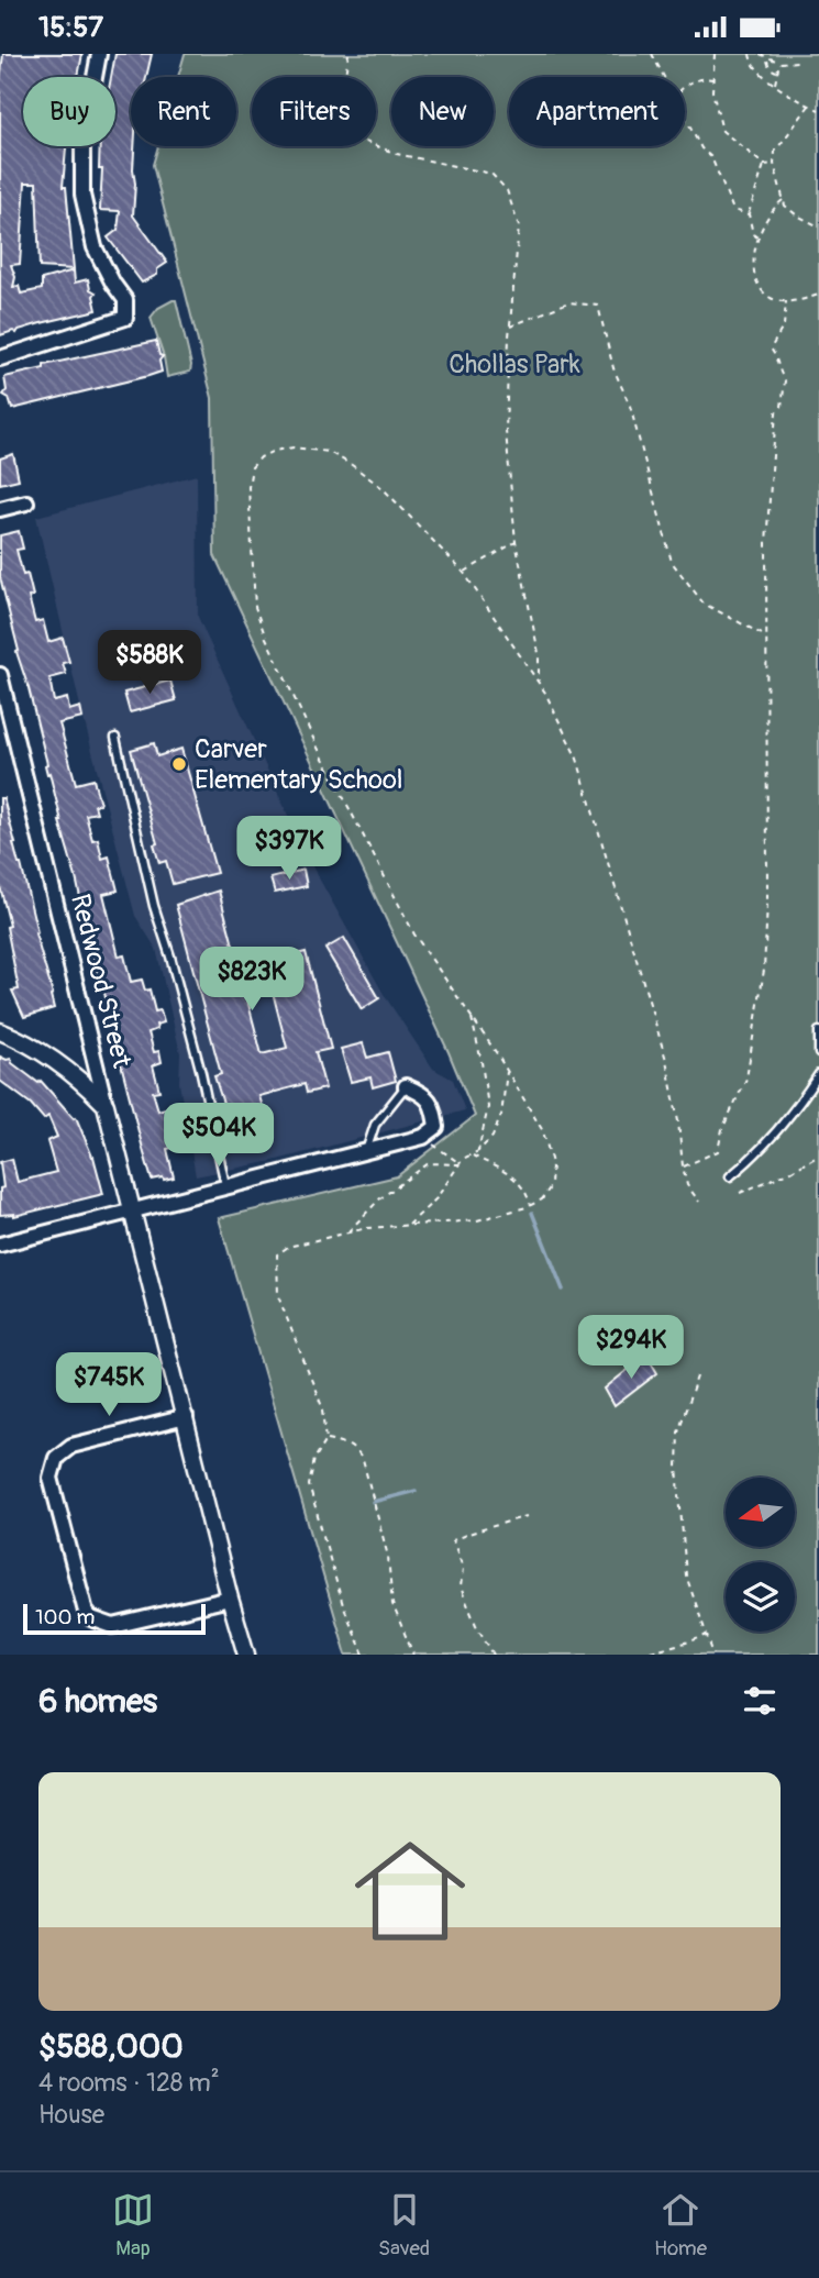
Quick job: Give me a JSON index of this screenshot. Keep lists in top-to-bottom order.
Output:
{
  "streets": {
    "street": ["Redwood Street"]
  },
  "parks": ["Chollas Park"],
  "places": ["Carver Elementary School"],
  "scale_bar": "100 m",
  "north": "left",
  "page": {
    "status": "15:57",
    "chip": [
      "Buy",
      "Rent",
      "Filters",
      "New",
      "Apartment"
    ],
    "price": [
      "$588K",
      "$397K",
      "$823K",
      "$504K",
      "$294K",
      "$745K"
    ],
    "scale": "100 m",
    "heading": "6 homes",
    "list": [
      {
        "name": "$588,000",
        "note": "4 rooms · 128 m² · House"
      }
    ],
    "tabs": ["Map", "Saved", "Home"]
  }
}
